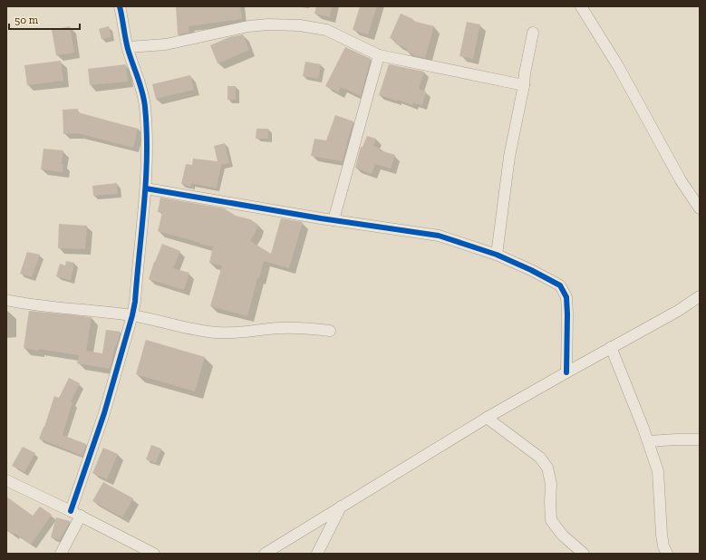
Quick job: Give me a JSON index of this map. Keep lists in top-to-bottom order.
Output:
{
  "scale_bar": "50 m"
}
